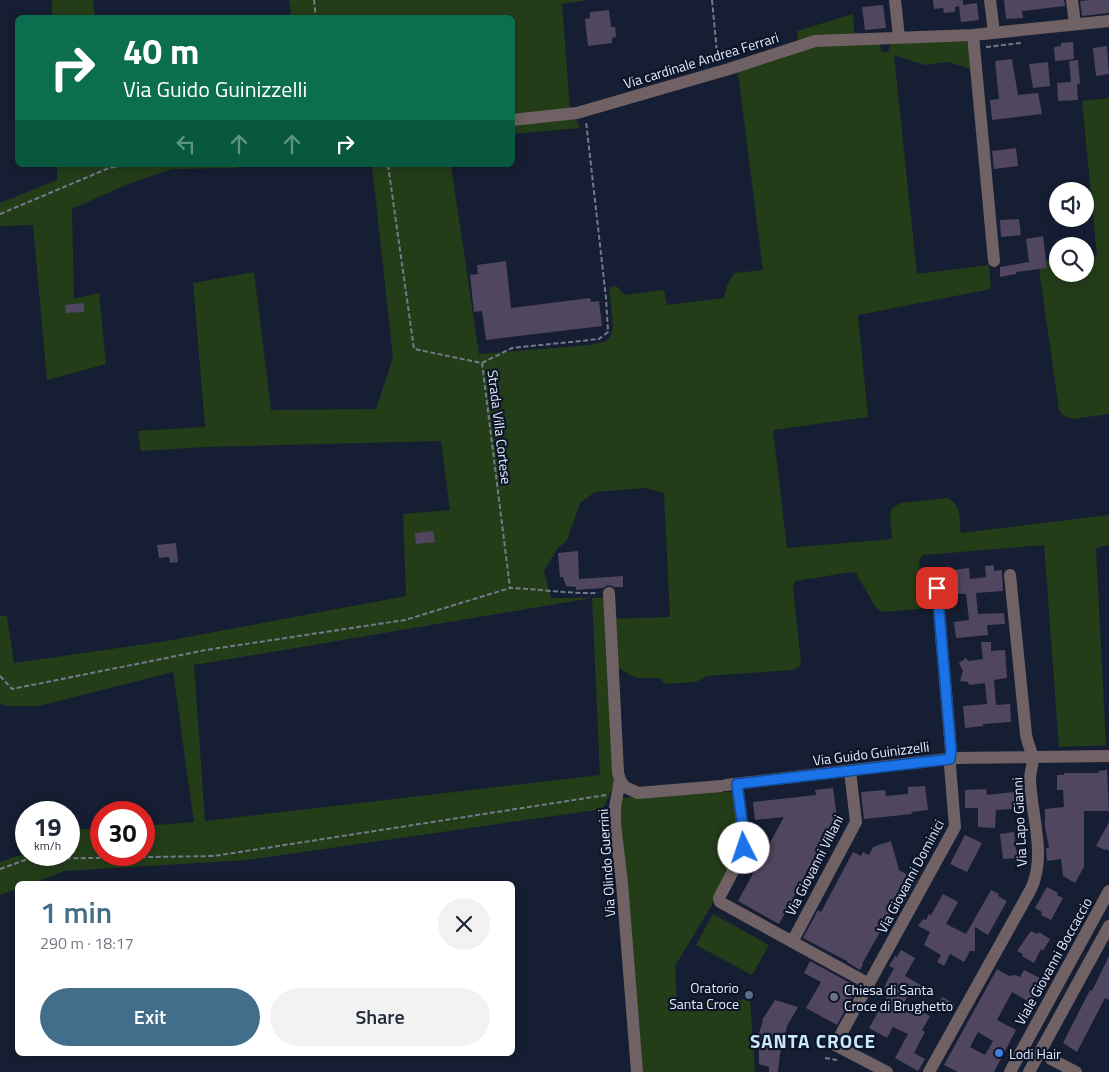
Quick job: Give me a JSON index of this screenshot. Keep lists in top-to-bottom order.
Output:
{
  "streets": {
    "street": [
      "Via cardinale Andrea Ferrari",
      "Via Guido Guinizzelli",
      "Via Lapo Gianni",
      "Via Olindo Guerrini",
      "Via Giovanni Villani",
      "Via Giovanni Dominici",
      "Viale Giovanni Boccaccio"
    ],
    "path": ["Strada Villa Cortese"]
  },
  "crossings": [
    ["Via Guido Guinizzelli", "Via Lapo Gianni"],
    ["Via Guido Guinizzelli", "Via Olindo Guerrini"],
    ["Via Guido Guinizzelli", "Via Giovanni Villani"],
    ["Via Guido Guinizzelli", "Via Giovanni Dominici"]
  ],
  "districts": ["SANTA CROCE"],
  "places": ["Oratorio Santa Croce", "Chiesa di Santa Croce di Brughetto", "Lodi Hair"],
  "page": {
    "turn": ["40 m", "Via Guido Guinizzelli"],
    "speed": "19 km/h",
    "limit": "30",
    "heading": ["1 min", "290 m · 18:17"],
    "buttons": ["Exit", "Share"]
  }
}
